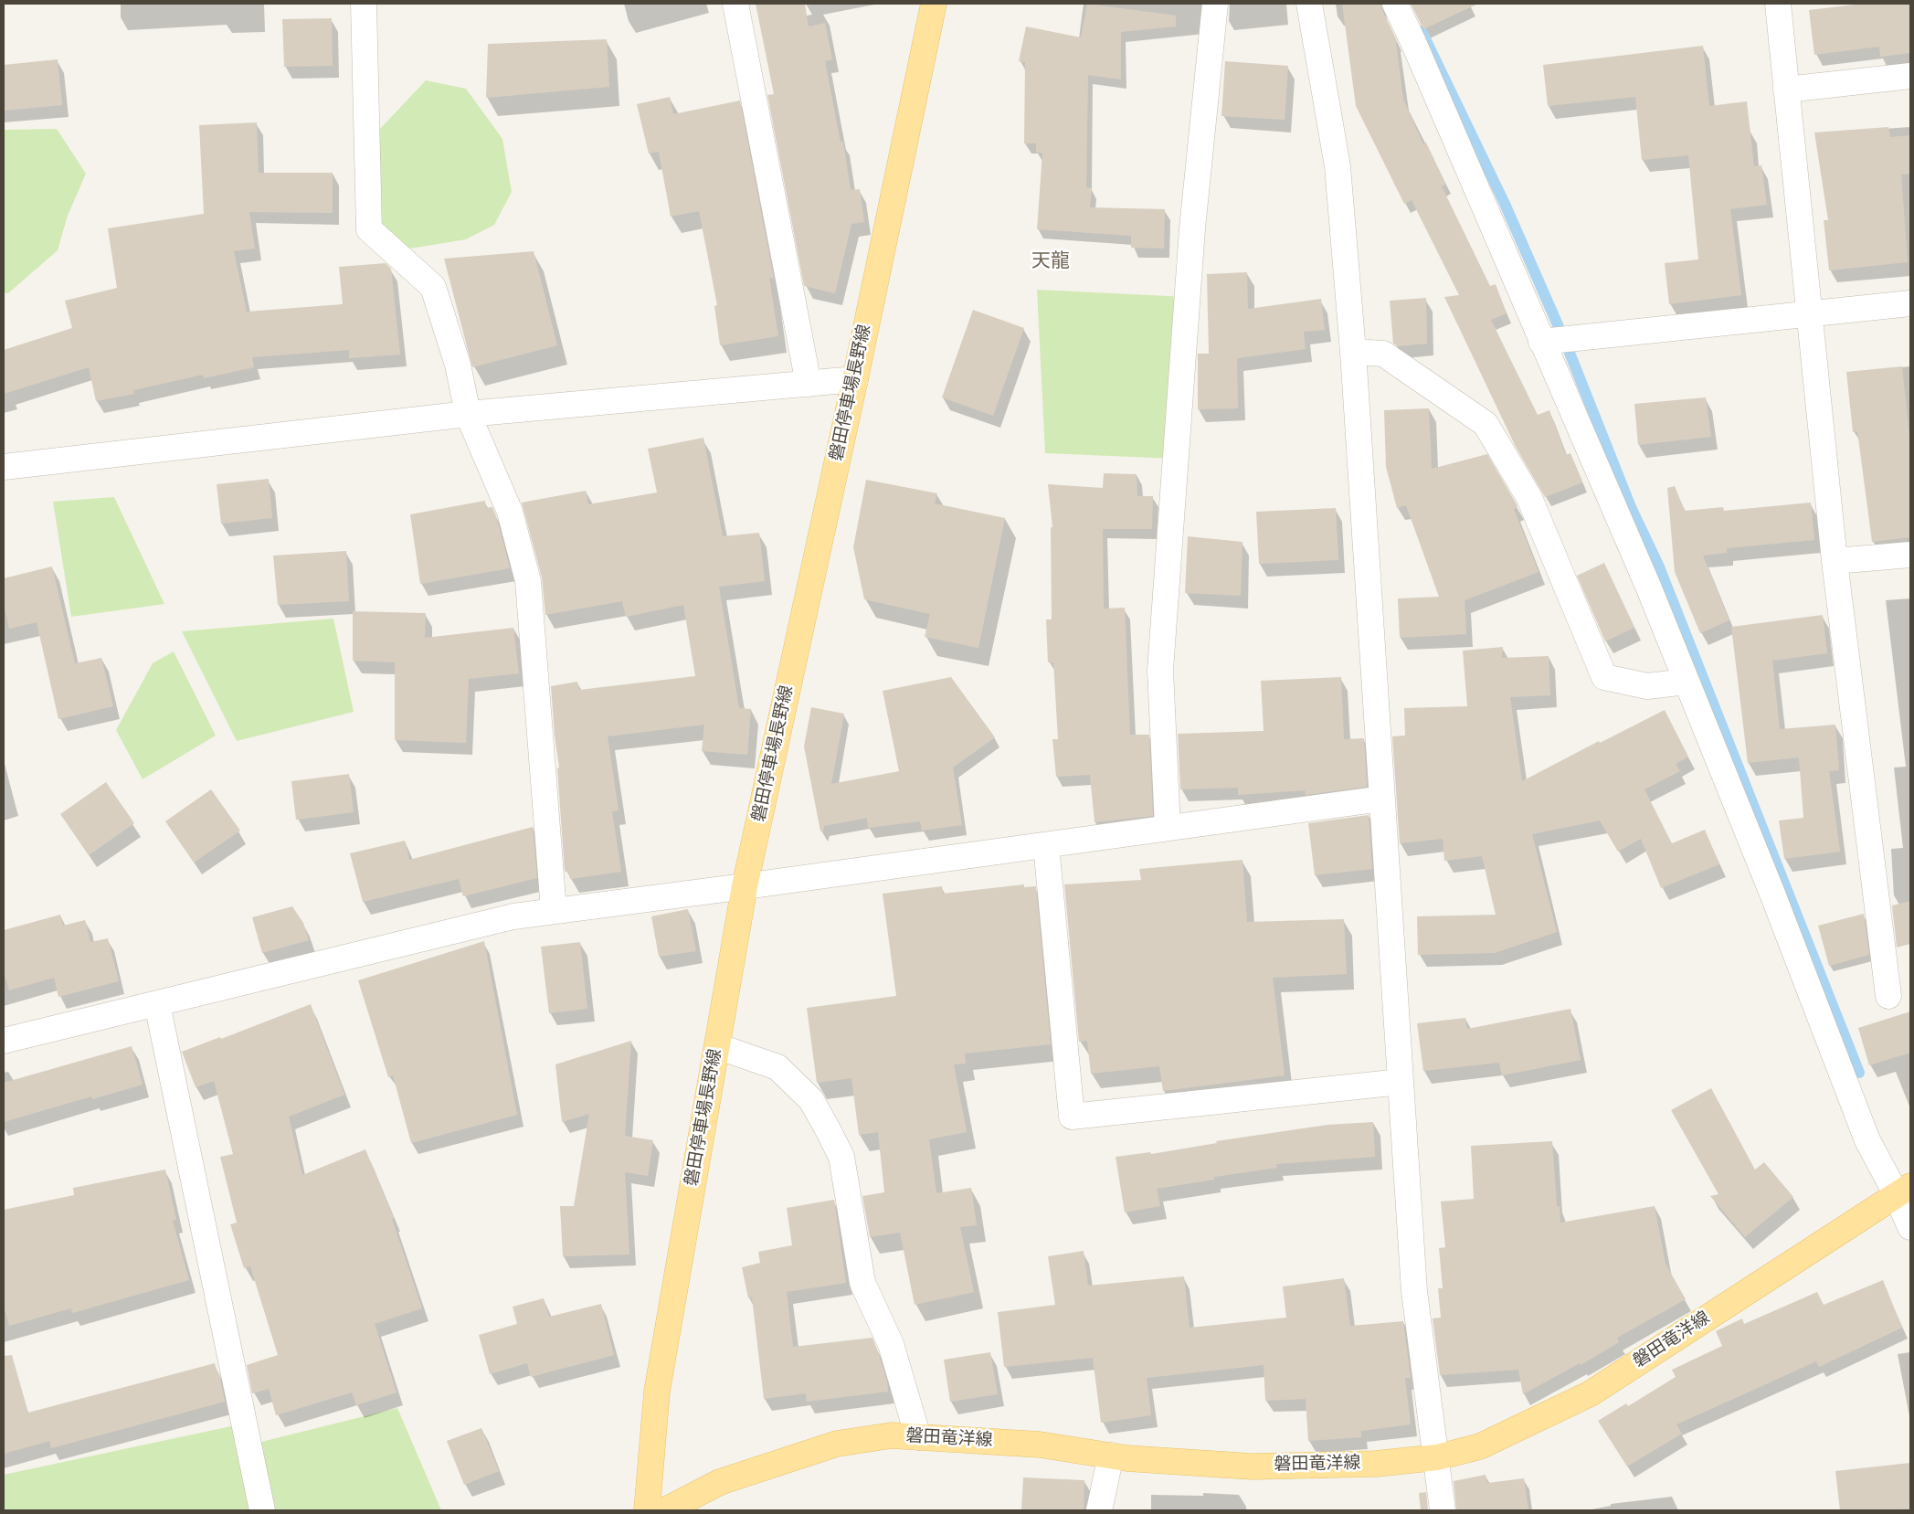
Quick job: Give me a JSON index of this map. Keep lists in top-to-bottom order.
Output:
{
  "streets": {
    "main road": ["磐田停車場長野線", "磐田竜洋線"]
  },
  "districts": ["天龍"]
}
